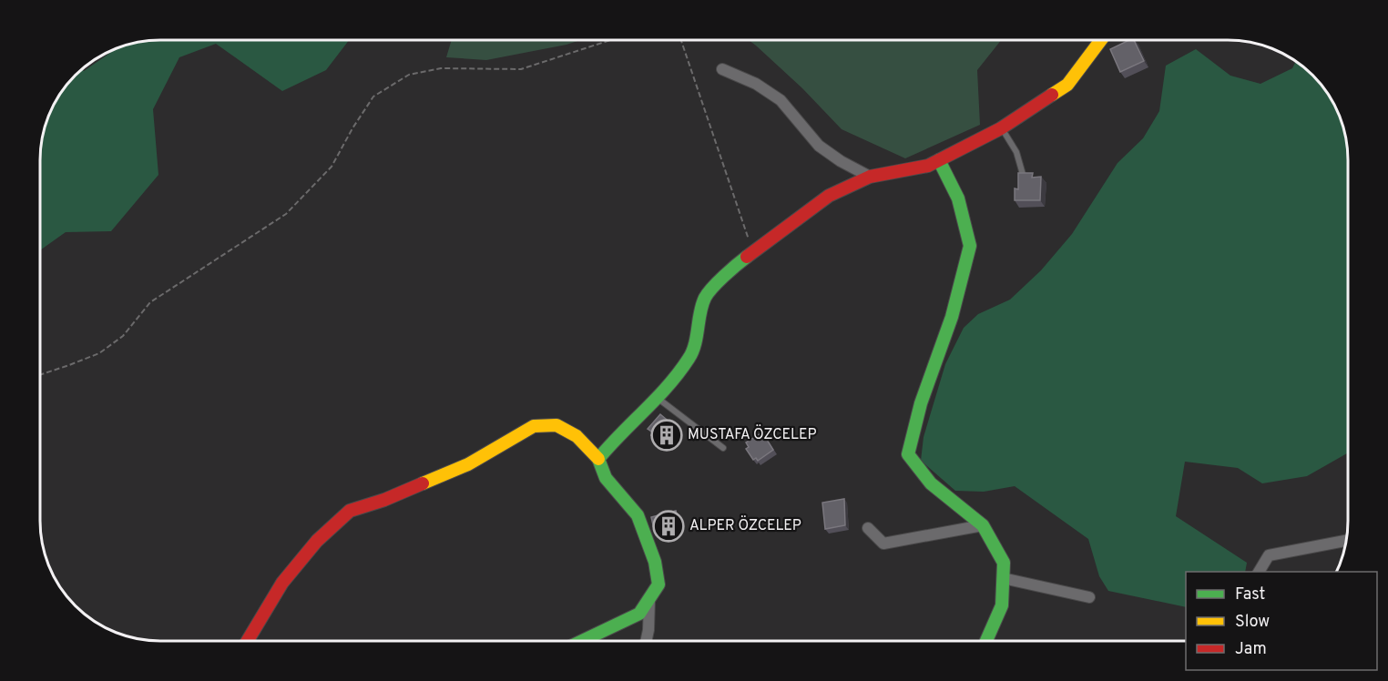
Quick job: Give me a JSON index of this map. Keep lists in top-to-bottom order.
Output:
{
  "places": {
    "building": ["MUSTAFA ÖZCELEP", "ALPER ÖZCELEP"]
  },
  "legend": ["Fast", "Slow", "Jam"]
}
